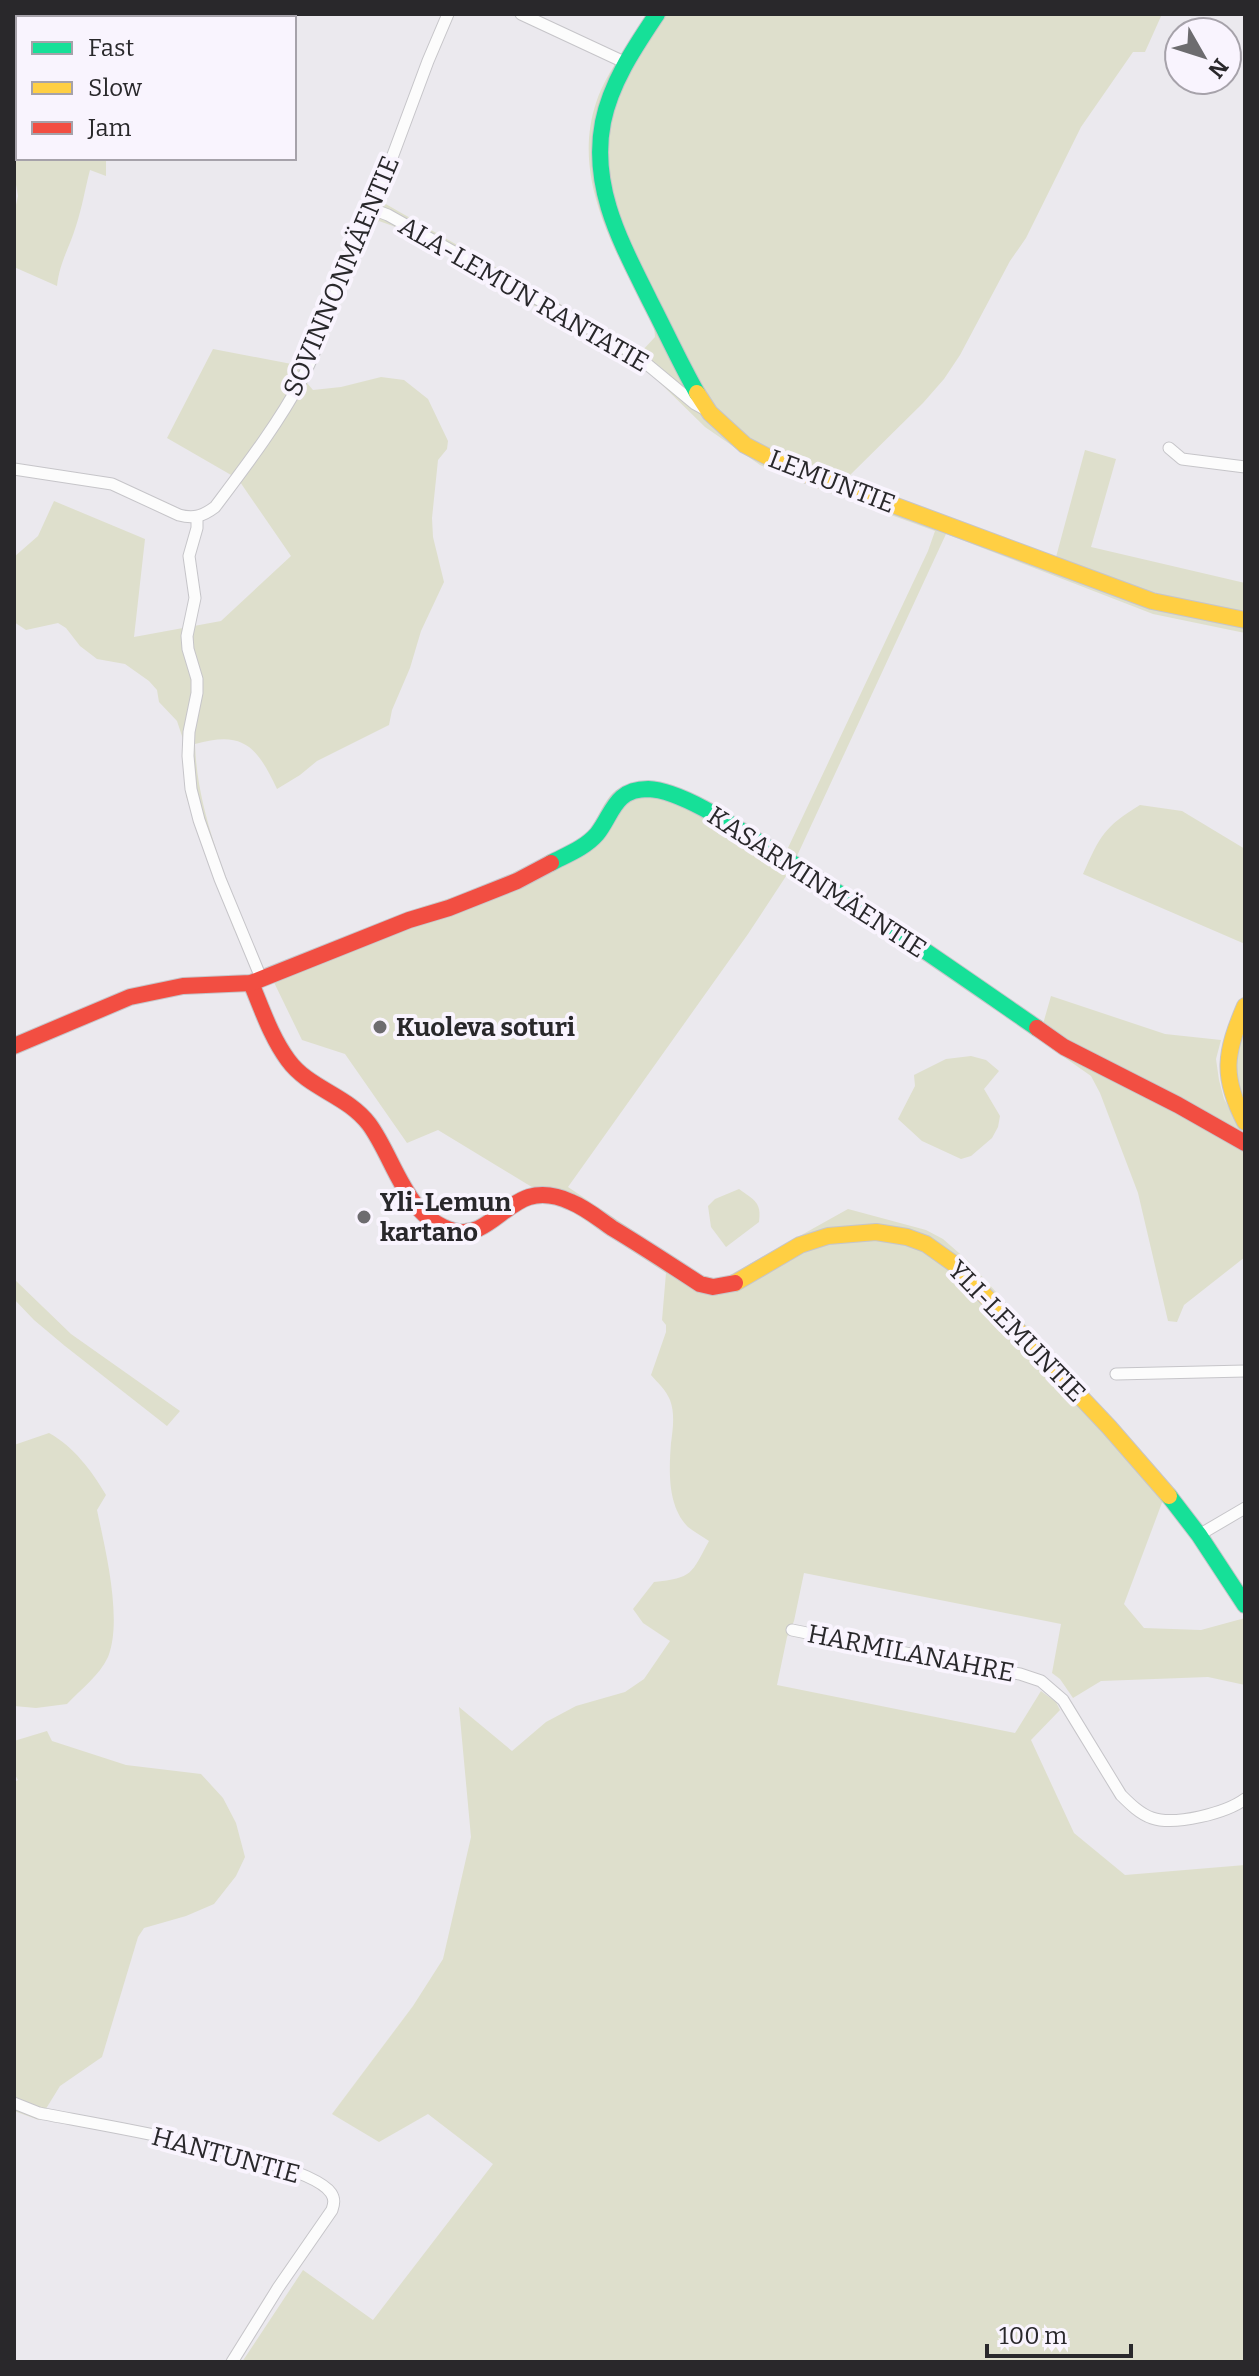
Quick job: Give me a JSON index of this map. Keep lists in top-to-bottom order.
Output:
{
  "streets": {
    "street": [
      "SOVINNONMÄENTIE",
      "ALA-LEMUN RANTATIE",
      "LEMUNTIE",
      "KASARMINMÄENTIE",
      "YLI-LEMUNTIE",
      "HARMILANAHRE",
      "HANTUNTIE"
    ]
  },
  "crossings": [
    ["SOVINNONMÄENTIE", "ALA-LEMUN RANTATIE"],
    ["ALA-LEMUN RANTATIE", "LEMUNTIE"],
    ["KASARMINMÄENTIE", "YLI-LEMUNTIE"]
  ],
  "places": ["Kuoleva soturi", "Yli-Lemun kartano"],
  "legend": ["Fast", "Slow", "Jam"],
  "scale_bar": "100 m",
  "north": "bottom right"
}
